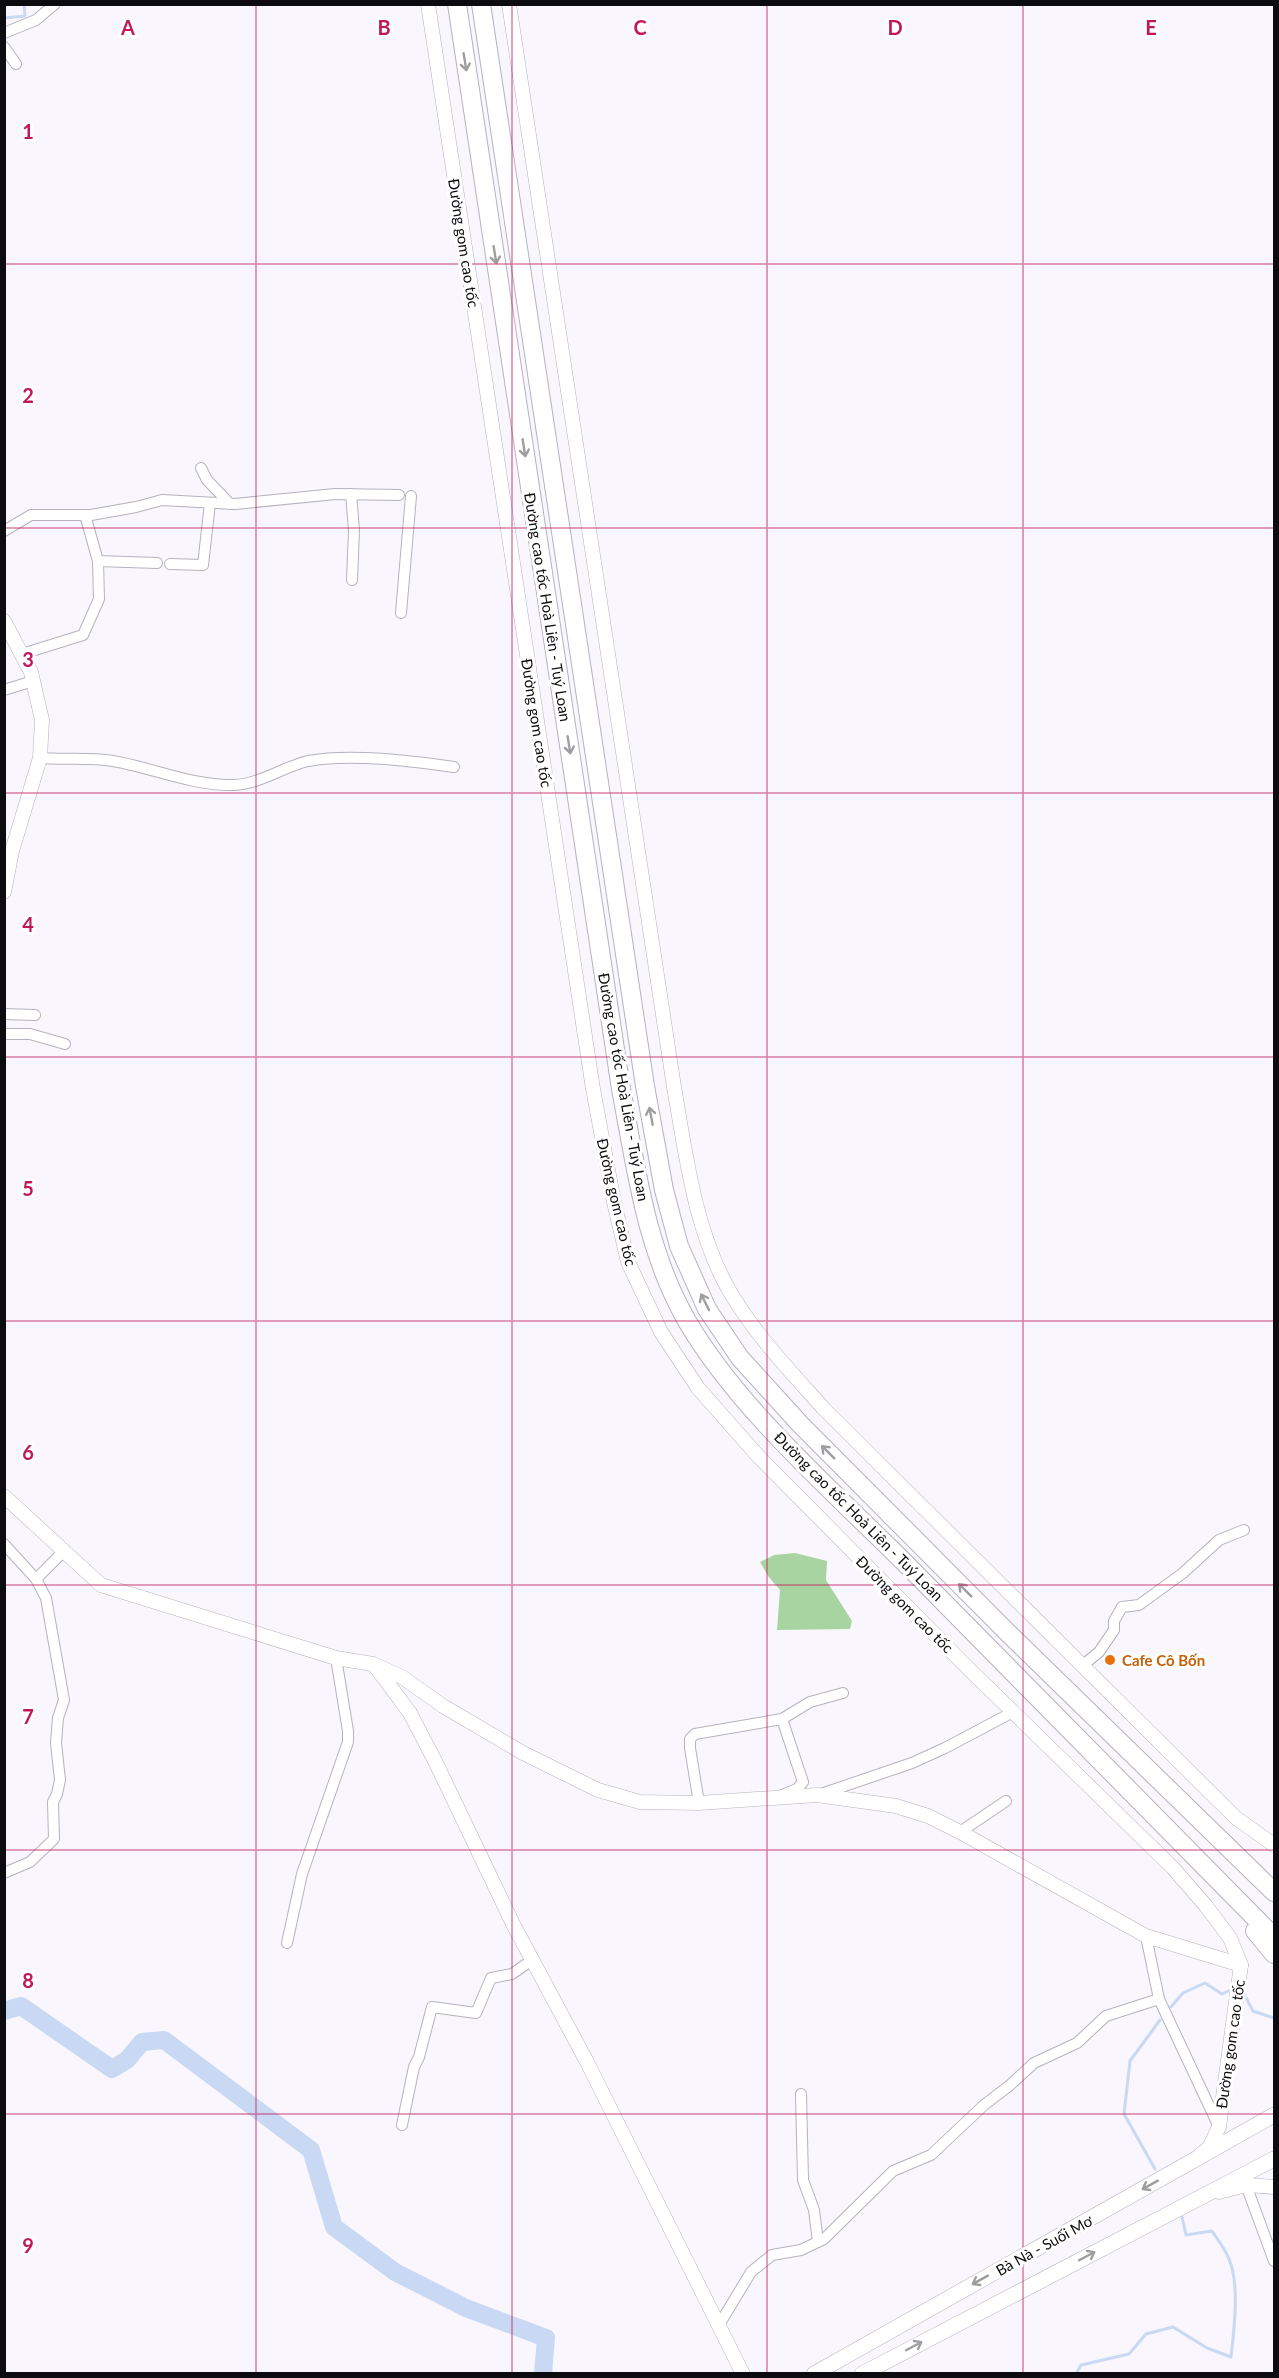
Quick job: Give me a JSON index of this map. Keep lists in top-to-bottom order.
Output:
{
  "streets": {
    "highway": ["Đường cao tốc Hoà Liên - Tuý Loan"],
    "main road": ["Đường gom cao tốc", "Bà Nà - Suối Mơ"]
  },
  "crossings": [
    ["Đường gom cao tốc", "Bà Nà - Suối Mơ"]
  ],
  "places": ["Cafe Cô Bốn"],
  "grid": {
    "columns": [
      "A",
      "B",
      "C",
      "D",
      "E"
    ],
    "rows": [
      "1",
      "2",
      "3",
      "4",
      "5",
      "6",
      "7",
      "8",
      "9"
    ]
  }
}
